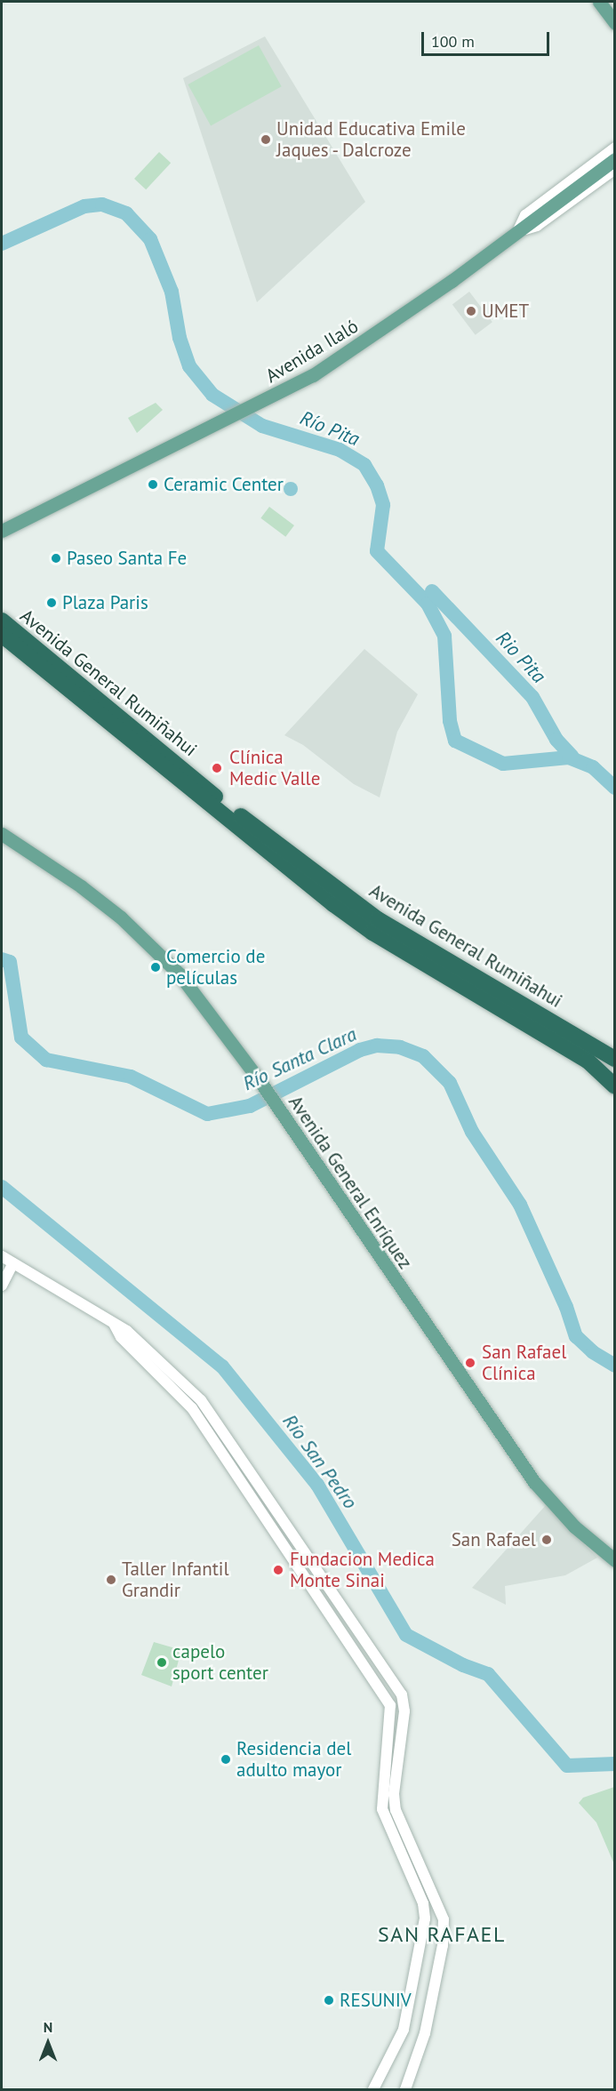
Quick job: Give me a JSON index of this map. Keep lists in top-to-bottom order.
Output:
{
  "streets": {
    "highway": ["Avenida General Rumiñahui"],
    "main road": ["Avenida Ilaló", "Avenida General Enríquez"]
  },
  "districts": ["SAN RAFAEL"],
  "water": [
    "Río Pita",
    "Rio Pita",
    "Río Santa Clara",
    "Río San Pedro"
  ],
  "places": [
    "Unidad Educativa Emile Jaques - Dalcroze",
    "UMET",
    "Ceramic Center",
    "Paseo Santa Fe",
    "Plaza Paris",
    "Clínica Medic Valle",
    "Comercio de películas",
    "San Rafael Clínica",
    "San Rafael",
    "Fundacion Medica Monte Sinai",
    "Taller Infantil Grandir",
    "capelo sport center",
    "Residencia del adulto mayor",
    "RESUNIV"
  ],
  "scale_bar": "100 m",
  "north": "top"
}
